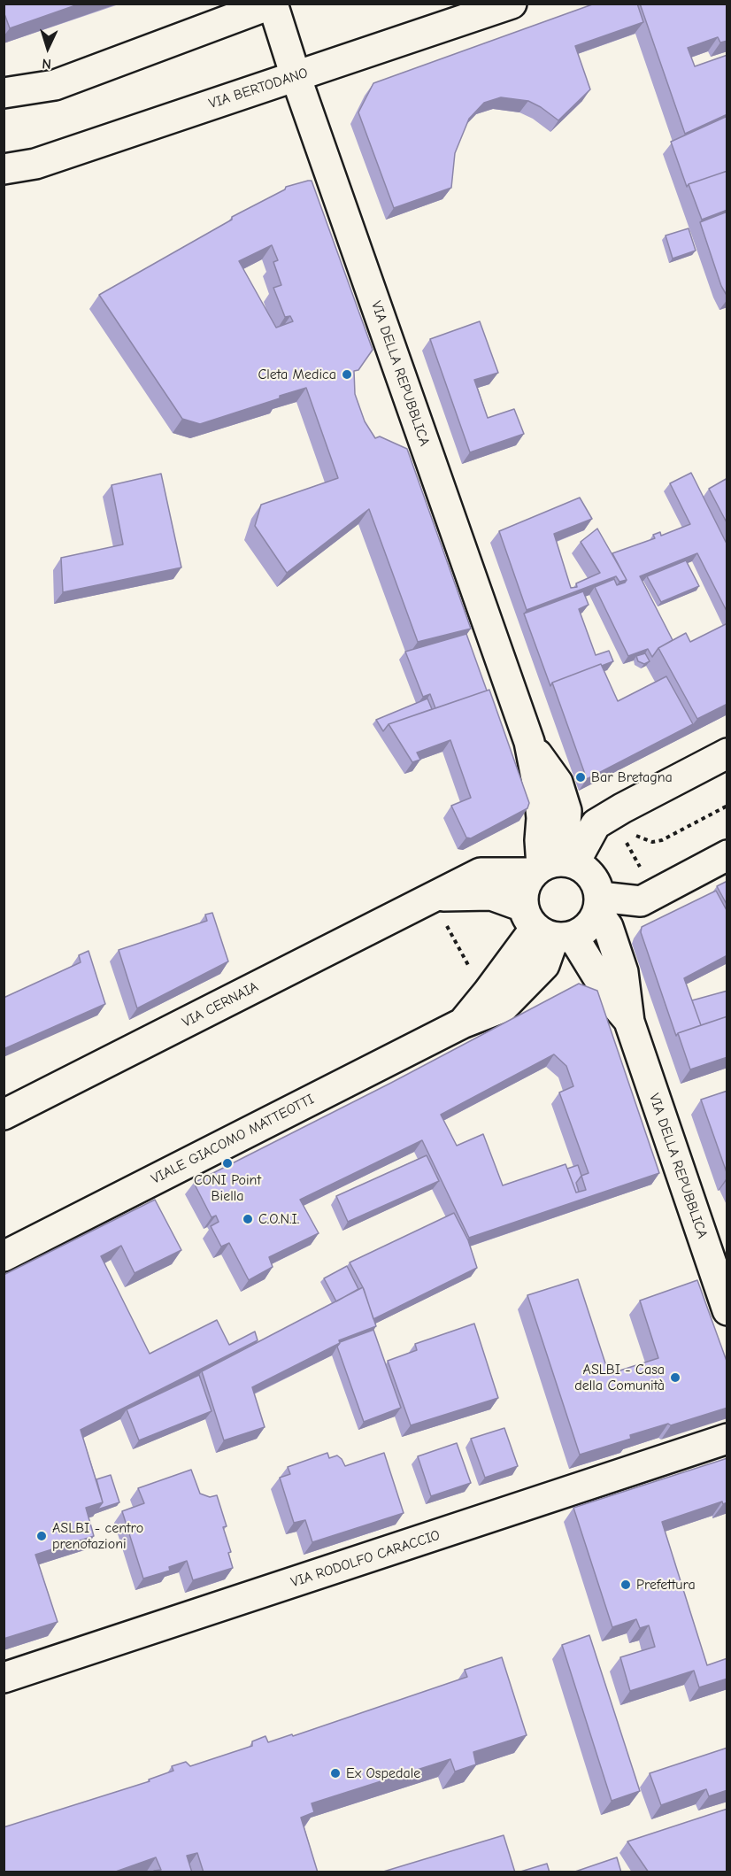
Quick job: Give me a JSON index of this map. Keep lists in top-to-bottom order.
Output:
{
  "streets": {
    "street": [
      "VIA BERTODANO",
      "VIA DELLA REPUBBLICA",
      "VIA CERNAIA",
      "VIALE GIACOMO MATTEOTTI",
      "VIA RODOLFO CARACCIO"
    ]
  },
  "crossings": [
    ["VIA BERTODANO", "VIA DELLA REPUBBLICA"],
    ["VIA DELLA REPUBBLICA", "VIA CERNAIA"],
    ["VIA DELLA REPUBBLICA", "VIALE GIACOMO MATTEOTTI"],
    ["VIA CERNAIA", "VIALE GIACOMO MATTEOTTI"]
  ],
  "places": [
    "Cleta Medica",
    "Bar Bretagna",
    "CONI Point Biella",
    "C.O.N.I.",
    "ASLBI - Casa della Comunità",
    "ASLBI - centro prenotazioni",
    "Prefettura",
    "Ex Ospedale"
  ],
  "north": "bottom"
}
